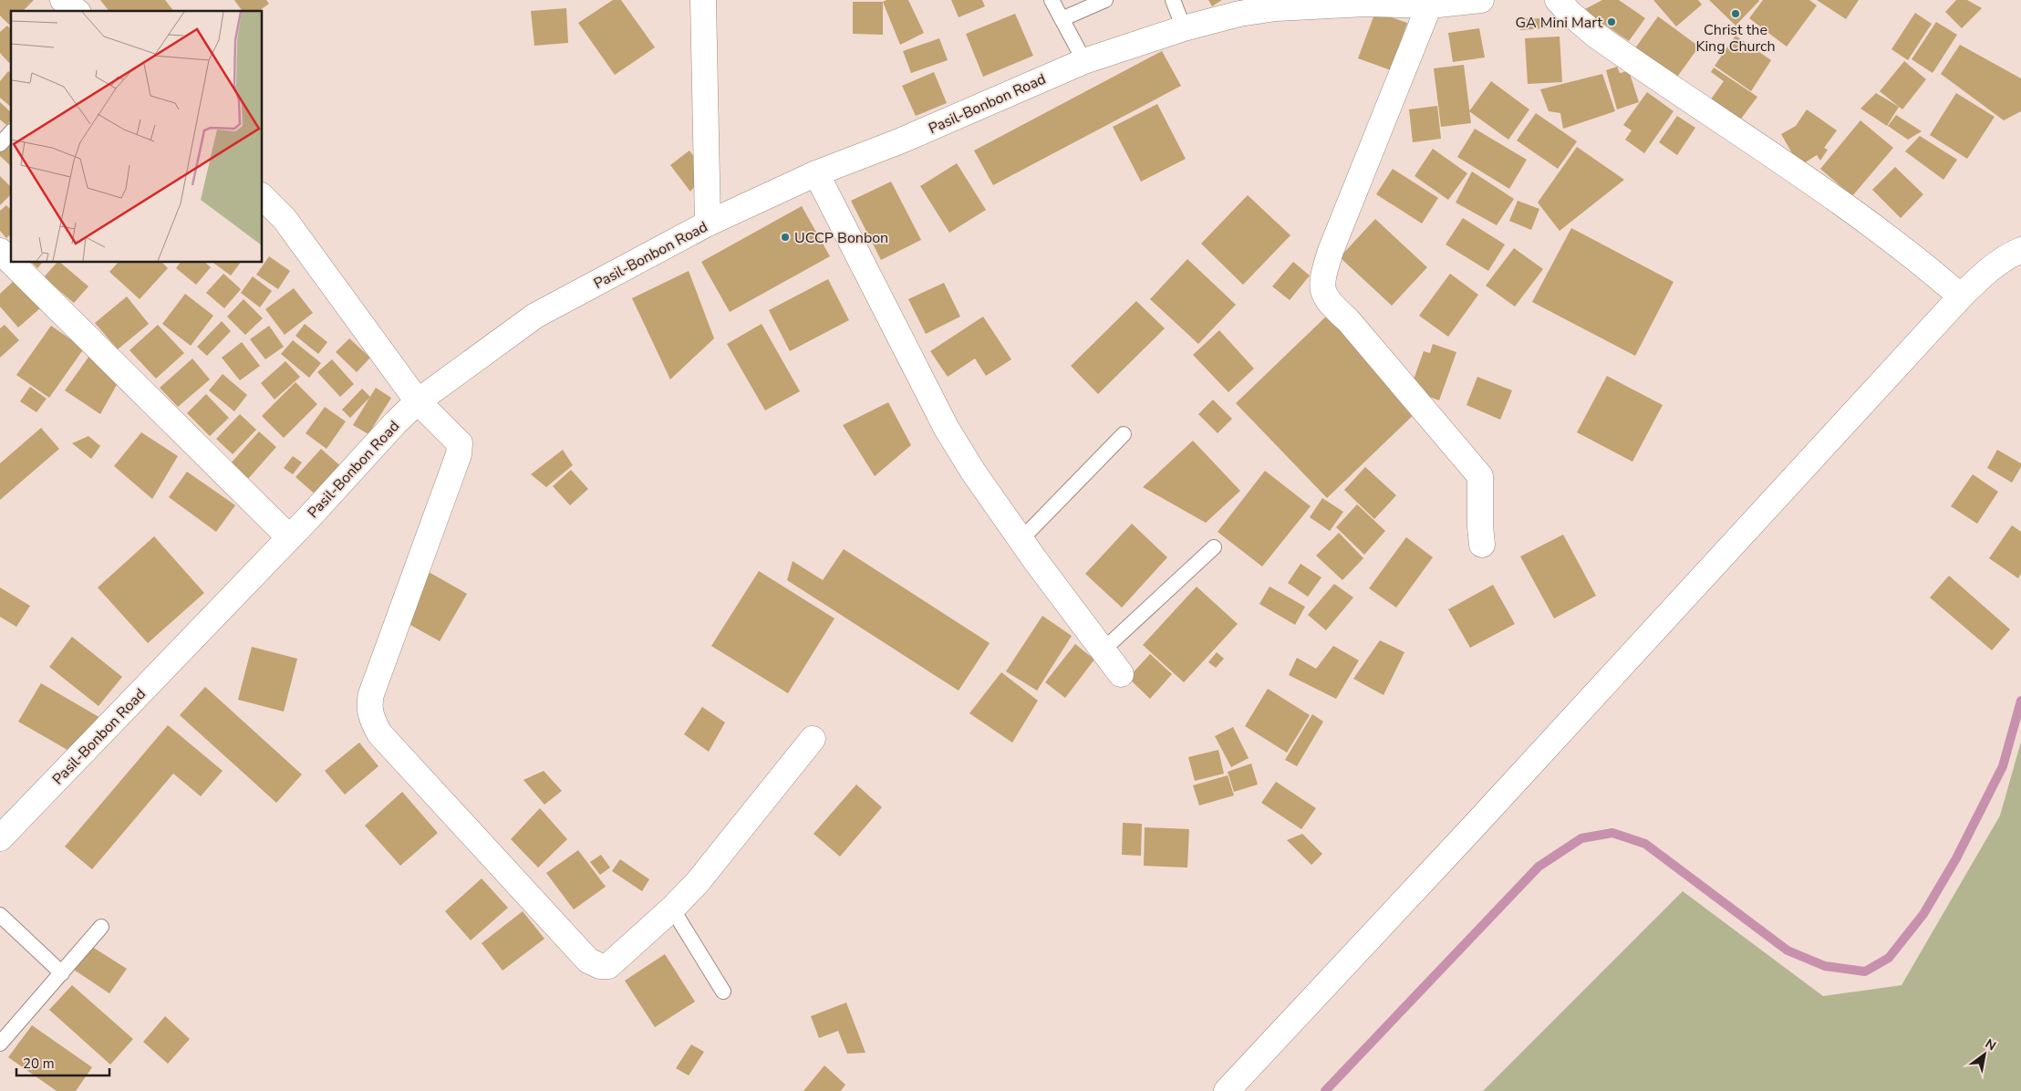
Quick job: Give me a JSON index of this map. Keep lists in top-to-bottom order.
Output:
{
  "streets": {
    "street": ["Pasil-Bonbon Road"]
  },
  "places": ["Christ the King Church", "GA Mini Mart", "UCCP Bonbon"],
  "scale_bar": "20 m",
  "north": "top right"
}
